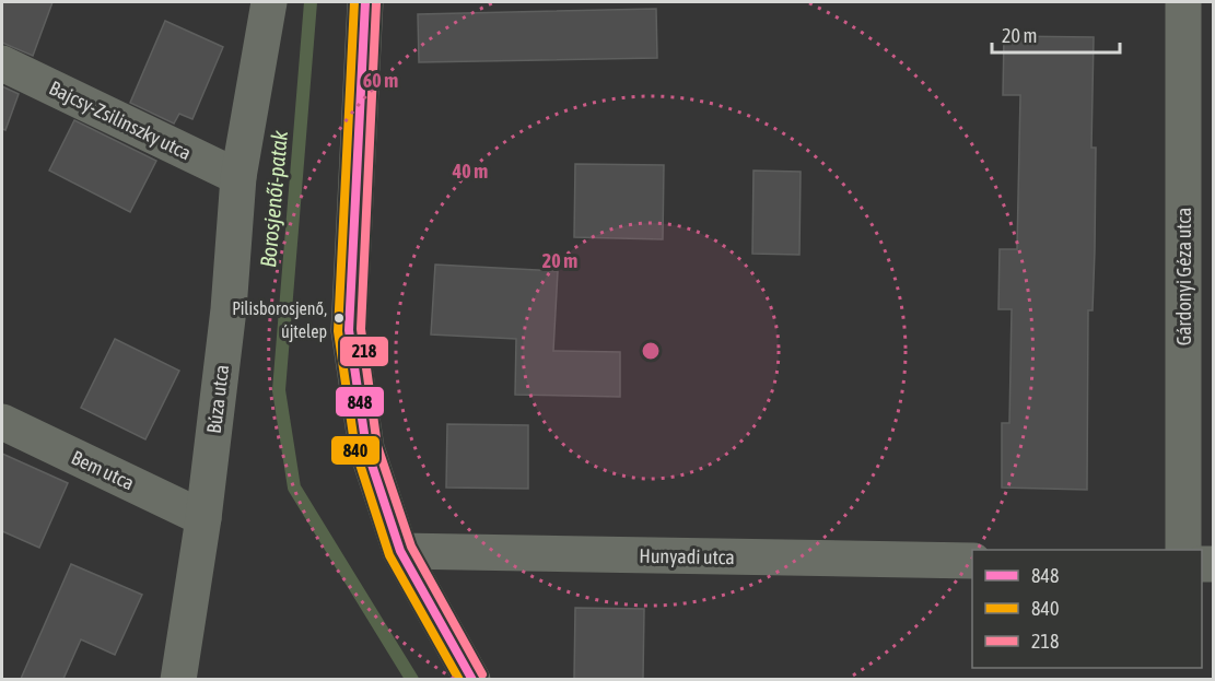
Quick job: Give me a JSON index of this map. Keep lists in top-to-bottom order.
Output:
{
  "streets": {
    "street": [
      "Bajcsy-Zsilinszky utca",
      "Gárdonyi Géza utca",
      "Búza utca",
      "Bem utca",
      "Hunyadi utca"
    ]
  },
  "crossings": [
    ["Bajcsy-Zsilinszky utca", "Búza utca"],
    ["Búza utca", "Bem utca"]
  ],
  "water": ["Borosjenői-patak"],
  "places": ["Pilisborosjenő, újtelep"],
  "lines": ["transit line 848", "transit line 840", "transit line 218"],
  "legend": ["848", "840", "218"],
  "scale_bar": "20 m",
  "rings": ["60 m", "40 m", "20 m"]
}
